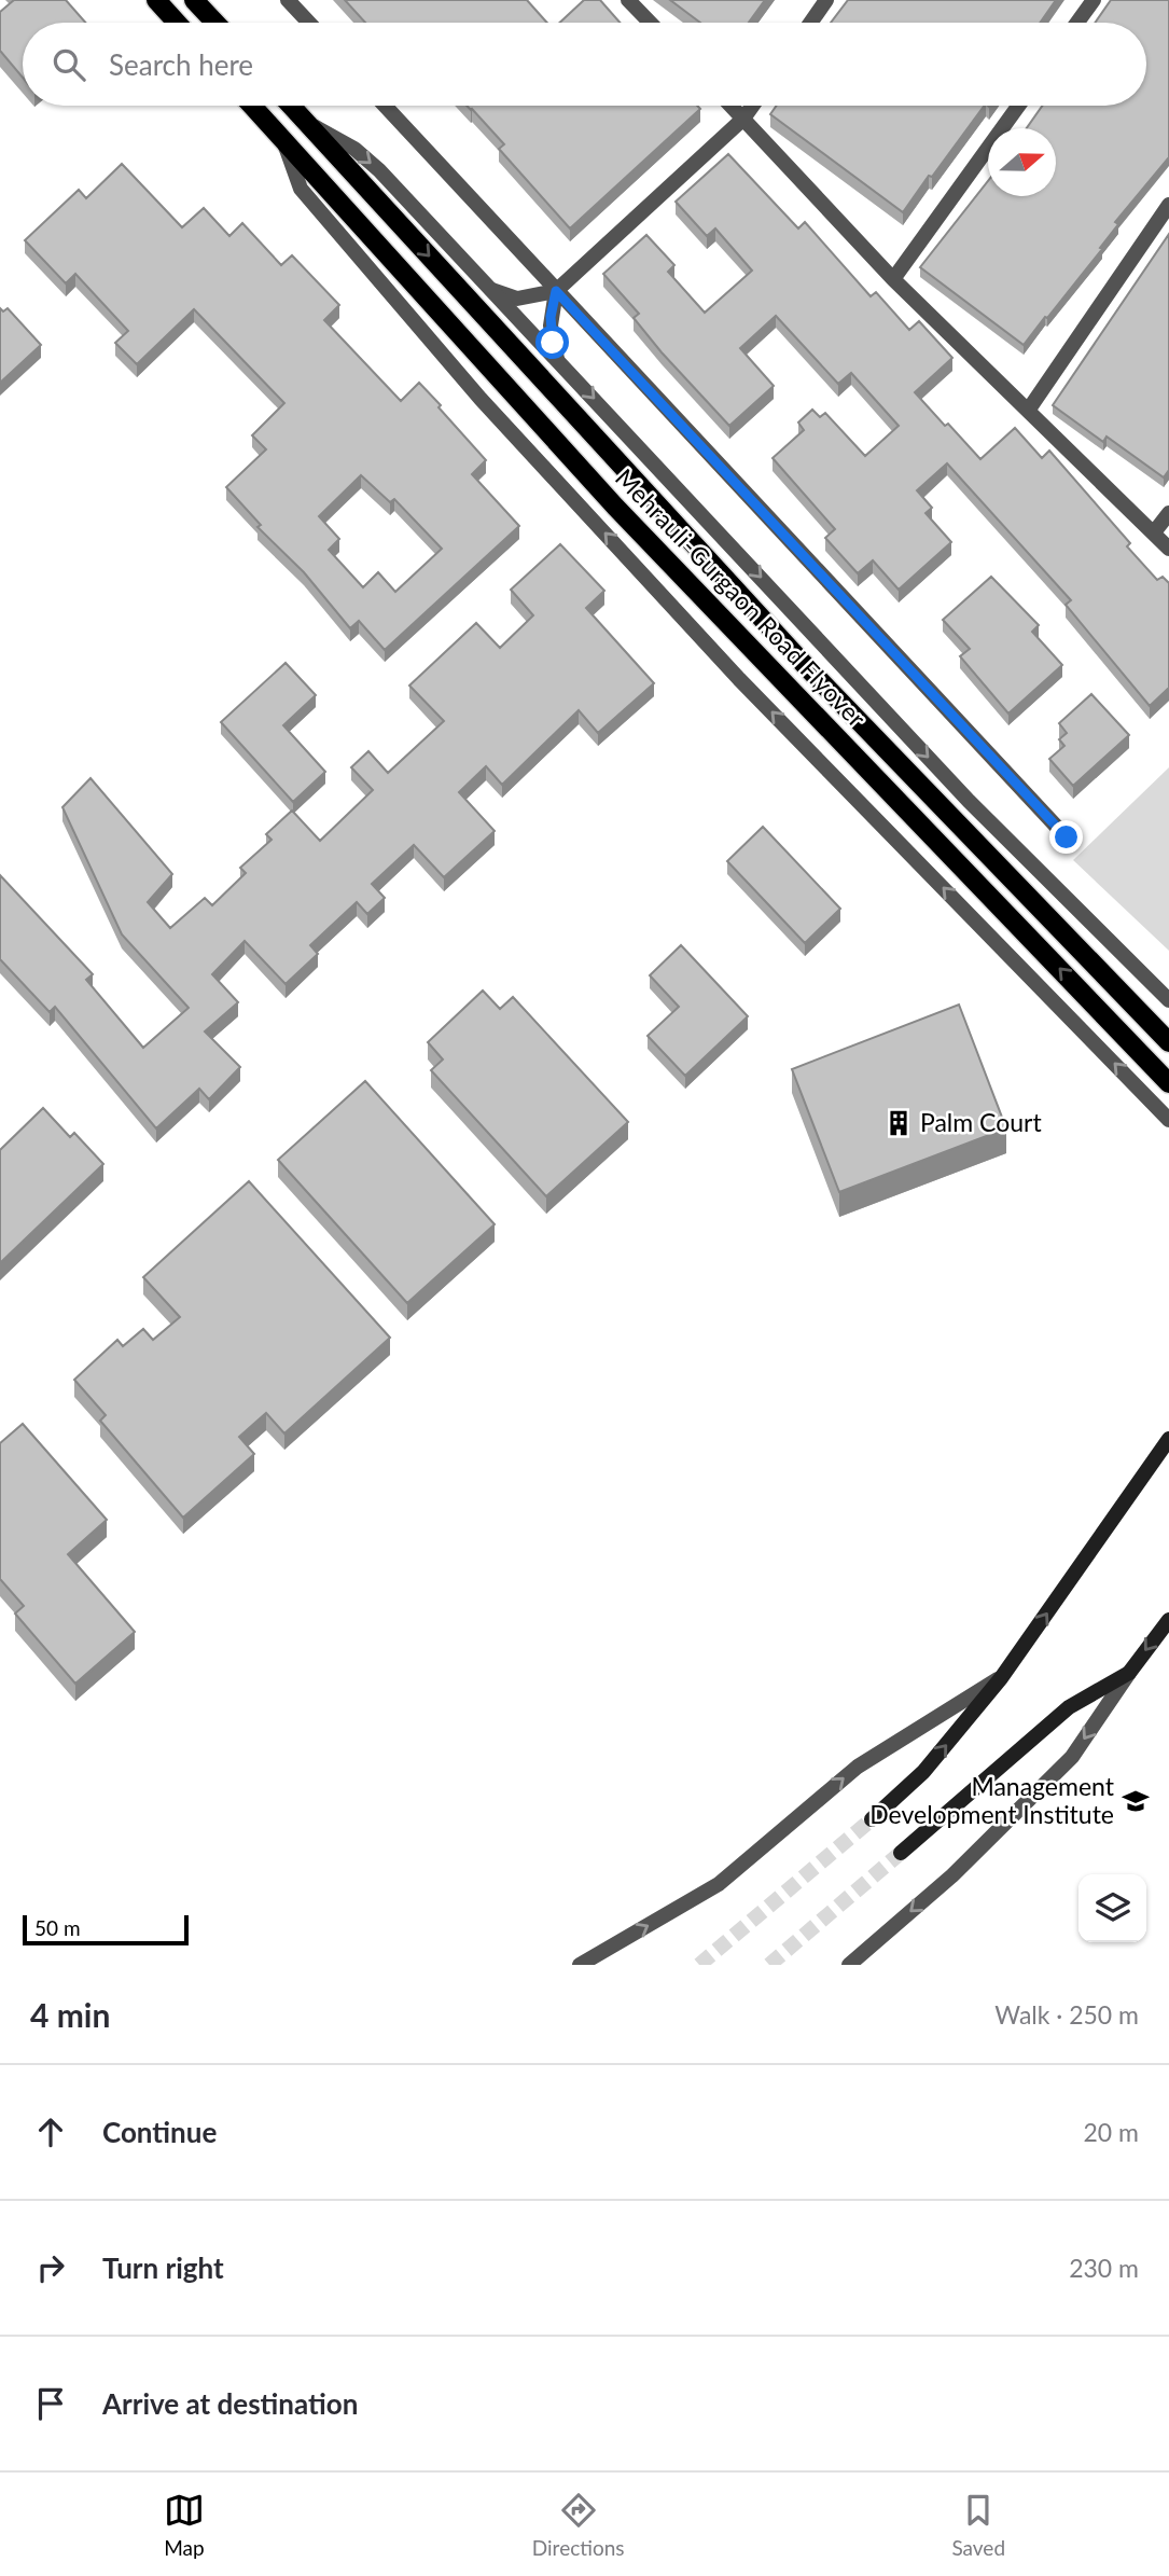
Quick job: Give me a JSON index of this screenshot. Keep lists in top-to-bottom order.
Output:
{
  "streets": {
    "main road": ["Mehrauli-Gurgaon Road Flyover"]
  },
  "places": {
    "building": ["Palm Court"],
    "school or university": ["Management Development Institute"]
  },
  "scale_bar": "50 m",
  "north": "right",
  "page": {
    "search": "Search here",
    "scale": "50 m",
    "heading": ["4 min", "Walk · 250 m"],
    "list": [
      ["Continue", "20 m"],
      ["Turn right", "230 m"],
      "Arrive at destination"
    ],
    "nav": ["Map", "Directions", "Saved"]
  }
}
